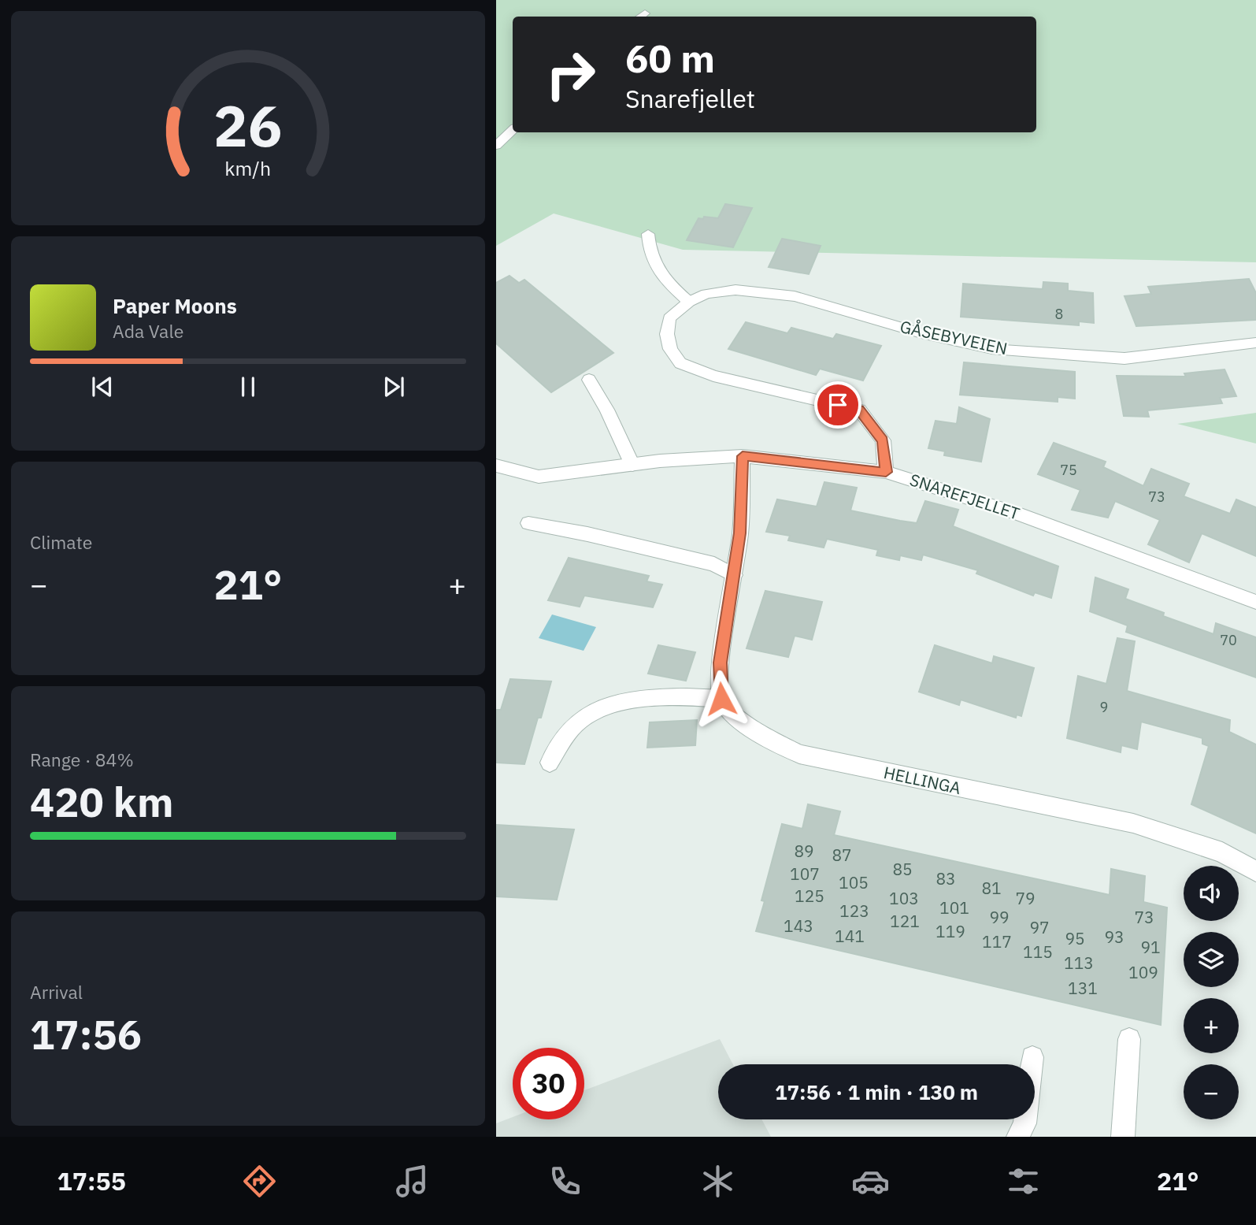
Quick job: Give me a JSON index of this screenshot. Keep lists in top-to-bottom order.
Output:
{
  "streets": {
    "street": ["GÅSEBYVEIEN", "SNAREFJELLET", "HELLINGA"]
  },
  "crossings": [
    ["GÅSEBYVEIEN", "SNAREFJELLET"]
  ],
  "house_numbers": [
    "8",
    "75",
    "73",
    "70",
    "9",
    "89",
    "87",
    "85",
    "107",
    "83",
    "105",
    "81",
    "125",
    "103",
    "79",
    "101",
    "123",
    "99",
    "73",
    "121",
    "143",
    "97",
    "119",
    "141",
    "93",
    "95",
    "117",
    "91",
    "115",
    "113",
    "109",
    "131"
  ],
  "page": {
    "turn": ["60 m", "Snarefjellet"],
    "song": ["Paper Moons", "Ada Vale"],
    "tile": [
      "Climate",
      ["Range · 84%", "420 km"],
      ["Arrival", "17:56"]
    ],
    "heat": ["−", "21°", "+"],
    "map_buttons": ["+", "−"],
    "limit": "30",
    "trip": "17:56 · 1 min · 130 m",
    "tabs": ["17:55", "21°"],
    "gauge": ["26", "km/h"]
  }
}
